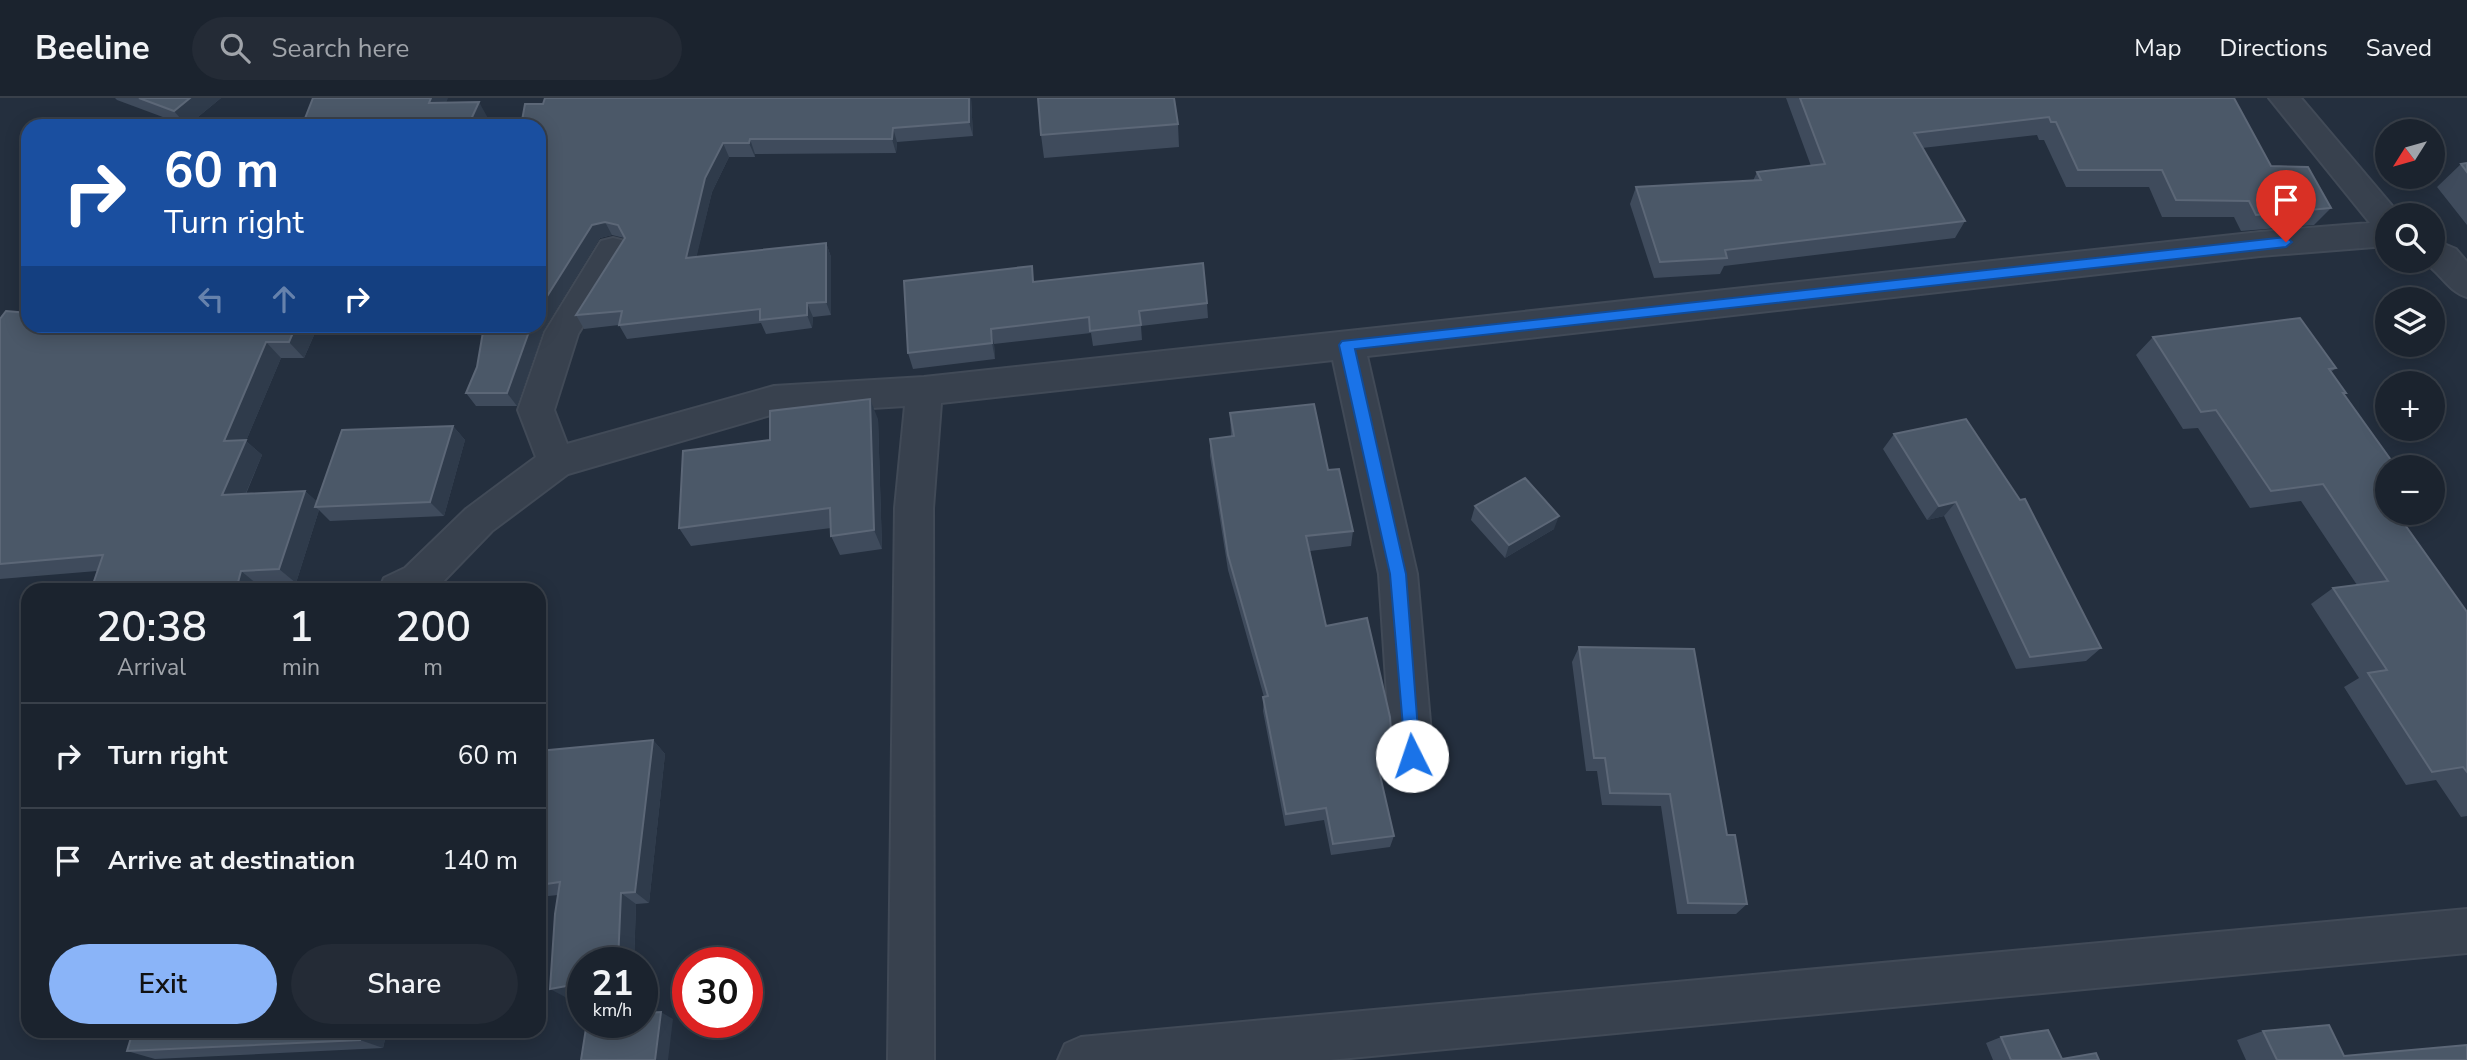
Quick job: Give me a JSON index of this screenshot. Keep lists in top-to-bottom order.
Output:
{
  "north": "bottom left",
  "page": {
    "header": "Beeline",
    "search": "Search here",
    "nav": ["Map", "Directions", "Saved"],
    "map_buttons": ["+", "−"],
    "turn": ["60 m", "Turn right"],
    "eta": [
      "20:38",
      "Arrival",
      "1",
      "min",
      "200",
      "m"
    ],
    "list": [
      {
        "name": "Turn right",
        "value": "60 m"
      },
      {
        "name": "Arrive at destination",
        "value": "140 m"
      }
    ],
    "buttons": ["Exit", "Share"],
    "speed": "21 km/h",
    "limit": "30"
  }
}
